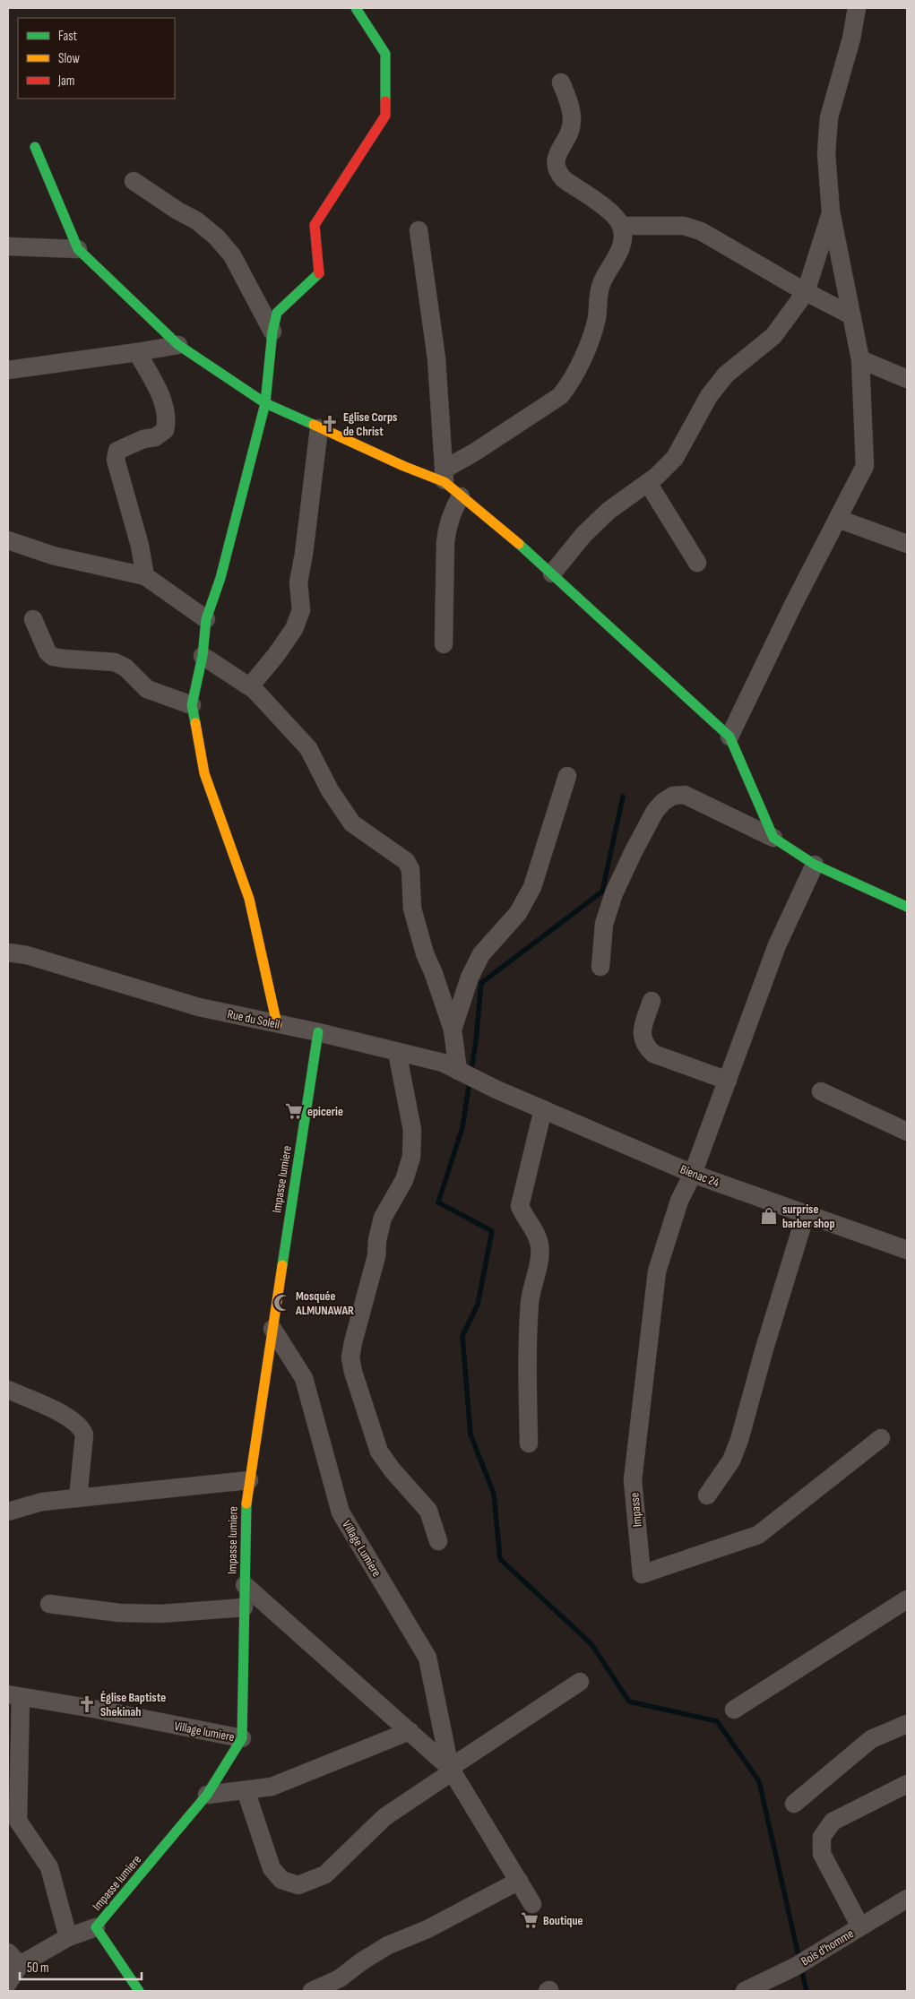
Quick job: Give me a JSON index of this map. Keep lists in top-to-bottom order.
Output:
{
  "streets": {
    "street": [
      "Rue du Soleil",
      "Bienac 24",
      "Impasse lumiere",
      "Impasse",
      "Village Lumiere",
      "Village lumiere",
      "Bois d'homme"
    ]
  },
  "crossings": [
    ["Rue du Soleil", "Bienac 24"],
    ["Rue du Soleil", "Impasse lumiere"],
    ["Bienac 24", "Impasse"],
    ["Impasse lumiere", "Village Lumiere"],
    ["Impasse lumiere", "Village lumiere"]
  ],
  "places": {
    "church": ["Eglise Corps de Christ", "Église Baptiste Shekinah"],
    "supermarket": ["epicerie", "Boutique"],
    "shop": ["surprise barber shop"],
    "mosque": ["Mosquée ALMUNAWAR"]
  },
  "legend": ["Fast", "Slow", "Jam"],
  "scale_bar": "50 m"
}
